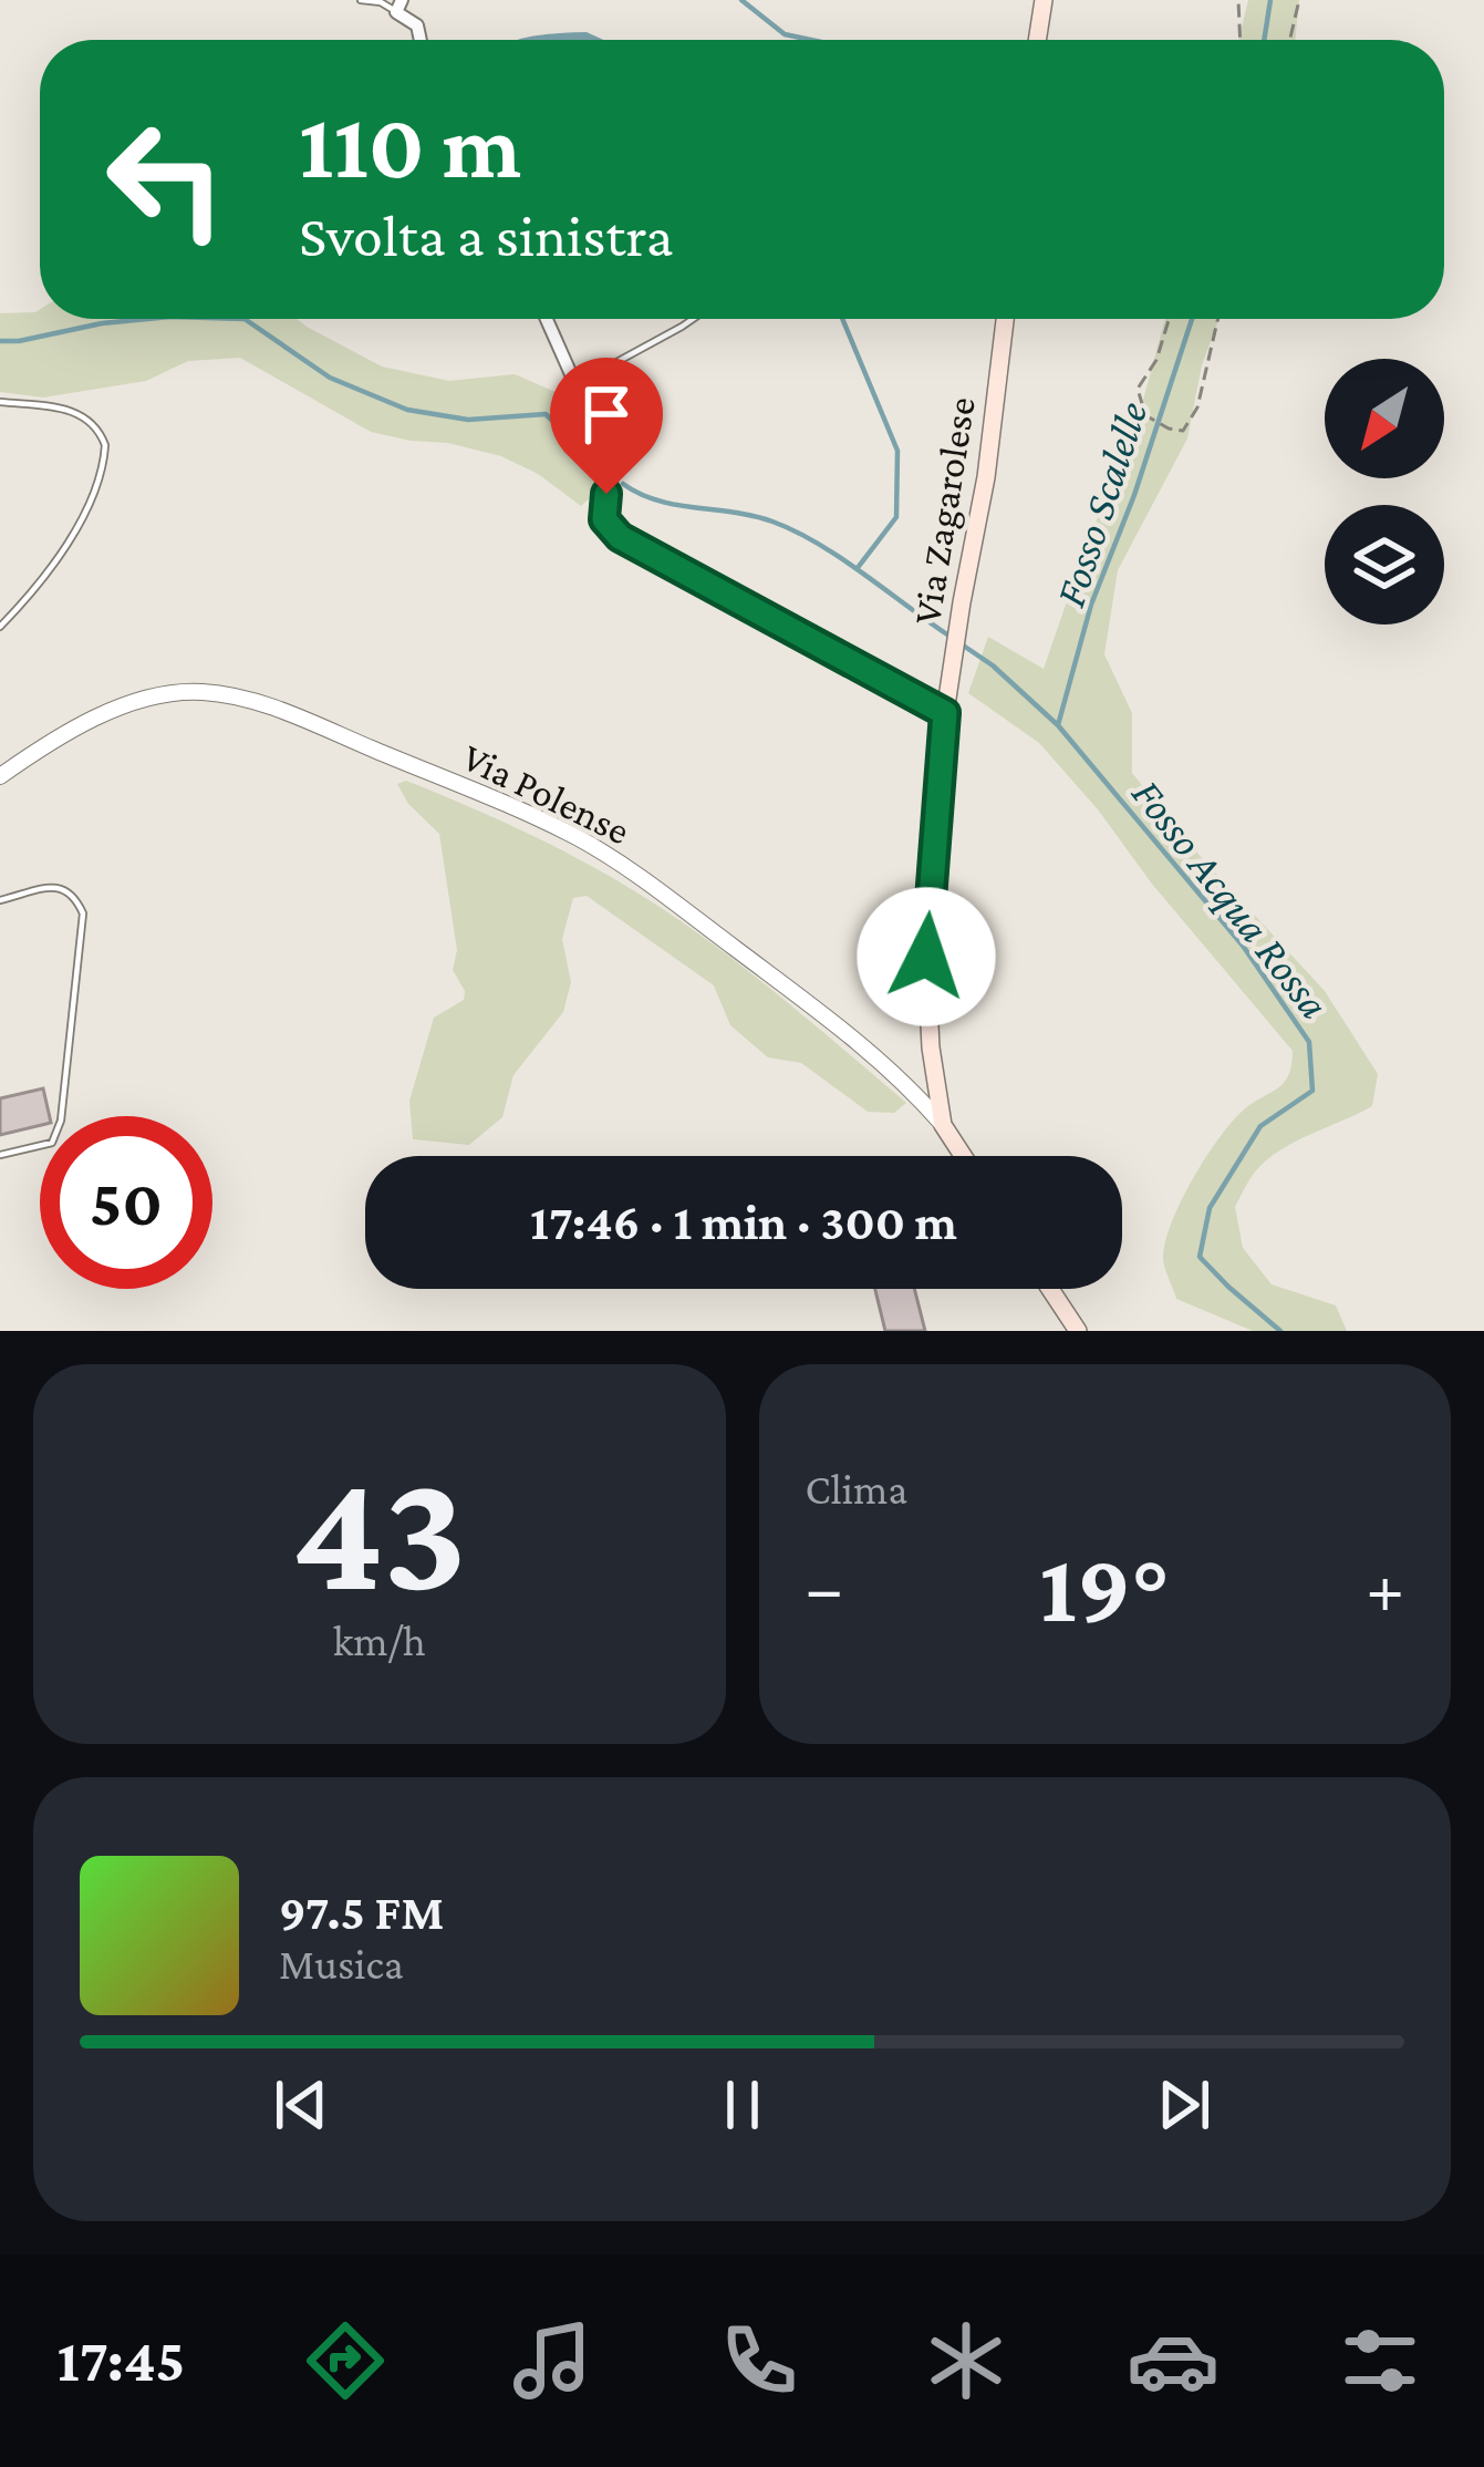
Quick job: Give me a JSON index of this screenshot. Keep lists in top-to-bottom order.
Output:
{
  "streets": {
    "main road": ["Via Zagarolese", "Via Polense"]
  },
  "crossings": [
    ["Via Zagarolese", "Via Polense"]
  ],
  "water": ["Fosso Scalelle", "Fosso Acqua Rossa"],
  "north": "bottom left",
  "page": {
    "turn": ["110 m", "Svolta a sinistra"],
    "limit": "50",
    "trip": "17:46 · 1 min · 300 m",
    "tile": [
      ["43", "km/h"],
      "Clima"
    ],
    "heat": ["−", "19°", "+"],
    "song": ["97.5 FM", "Musica"],
    "tabs": "17:45"
  }
}
